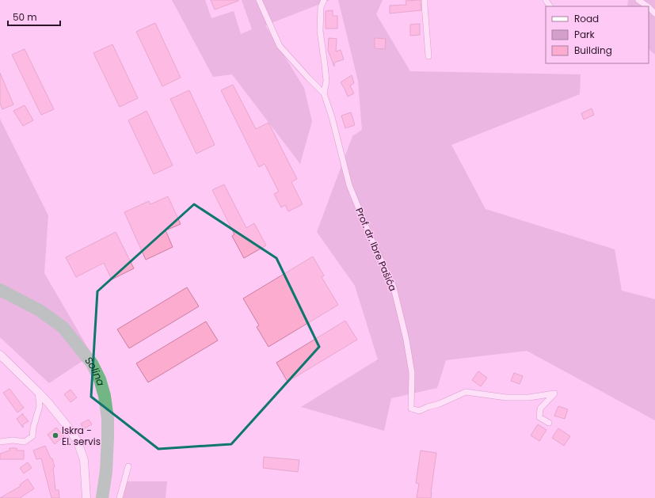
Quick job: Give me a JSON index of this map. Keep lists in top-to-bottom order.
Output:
{
  "streets": {
    "street": ["Prof. dr. Ibre Pašića"]
  },
  "water": ["Solina"],
  "places": ["Iskra - El. servis"],
  "legend": ["Road", "Park", "Building"],
  "scale_bar": "50 m"
}
